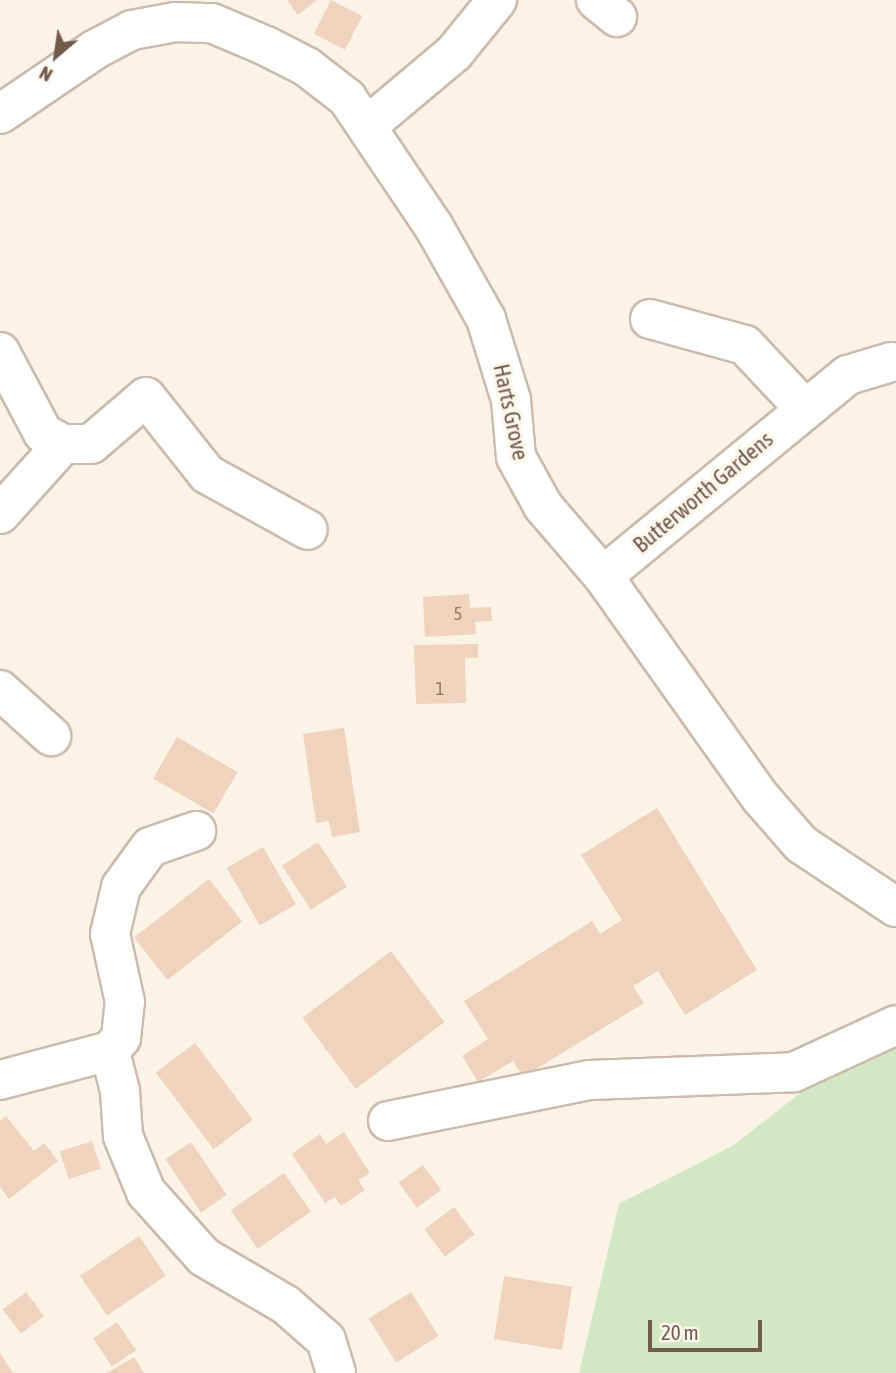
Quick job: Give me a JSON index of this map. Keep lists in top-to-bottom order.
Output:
{
  "streets": {
    "street": ["Harts Grove", "Butterworth Gardens"]
  },
  "crossings": [
    ["Harts Grove", "Butterworth Gardens"]
  ],
  "house_numbers": ["5", "1"],
  "scale_bar": "20 m",
  "north": "bottom left"
}
